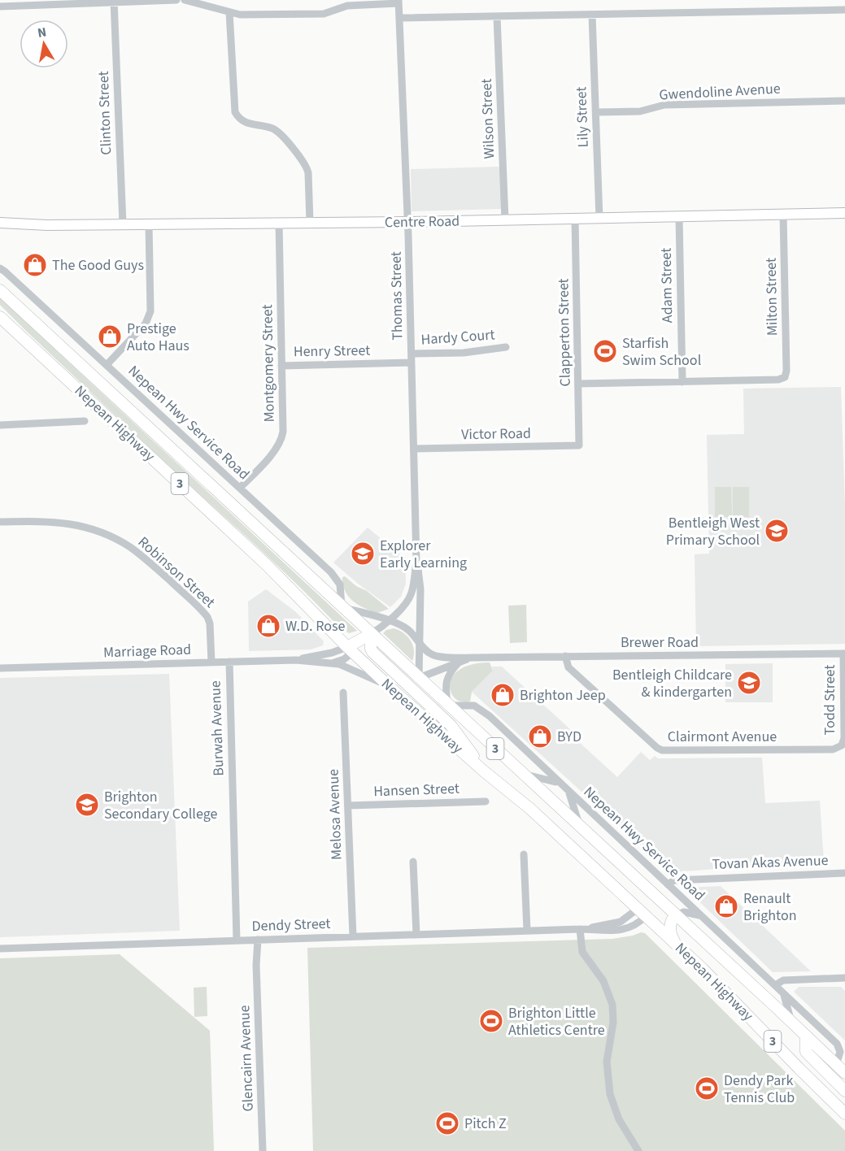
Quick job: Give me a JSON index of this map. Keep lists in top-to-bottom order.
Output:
{
  "streets": {
    "highway": ["Nepean Highway", "3"],
    "main road": ["Centre Road"],
    "street": [
      "Gwendoline Avenue",
      "Clinton Street",
      "Lily Street",
      "Wilson Street",
      "Adam Street",
      "Thomas Street",
      "Milton Street",
      "Clapperton Street",
      "Hardy Court",
      "Henry Street",
      "Montgomery Street",
      "Nepean Hwy Service Road",
      "Victor Road",
      "Robinson Street",
      "Brewer Road",
      "Marriage Road",
      "Todd Street",
      "Burwah Avenue",
      "Clairmont Avenue",
      "Hansen Street",
      "Melosa Avenue",
      "Tovan Akas Avenue",
      "Dendy Street",
      "Glencairn Avenue"
    ]
  },
  "crossings": [
    ["Gwendoline Avenue", "Lily Street"],
    ["Clinton Street", "Centre Road"],
    ["Lily Street", "Centre Road"],
    ["Wilson Street", "Centre Road"],
    ["Centre Road", "Adam Street"],
    ["Centre Road", "Thomas Street"],
    ["Centre Road", "Milton Street"],
    ["Centre Road", "Clapperton Street"],
    ["Centre Road", "Montgomery Street"],
    ["Adam Street", "Milton Street"],
    ["Thomas Street", "Hardy Court"],
    ["Thomas Street", "Henry Street"],
    ["Thomas Street", "Nepean Highway"],
    ["Thomas Street", "Victor Road"],
    ["Thomas Street", "Brewer Road"],
    ["Clapperton Street", "Victor Road"],
    ["Henry Street", "Montgomery Street"],
    ["Montgomery Street", "Nepean Hwy Service Road"],
    ["Nepean Hwy Service Road", "Nepean Highway"],
    ["Nepean Hwy Service Road", "Brewer Road"],
    ["Nepean Hwy Service Road", "Tovan Akas Avenue"],
    ["Nepean Highway", "Brewer Road"],
    ["Nepean Highway", "Marriage Road"],
    ["Nepean Highway", "Dendy Street"],
    ["Robinson Street", "Marriage Road"],
    ["Brewer Road", "Todd Street"],
    ["Brewer Road", "Clairmont Avenue"],
    ["Marriage Road", "Burwah Avenue"],
    ["Todd Street", "Clairmont Avenue"],
    ["Burwah Avenue", "Dendy Street"],
    ["Hansen Street", "Melosa Avenue"],
    ["Melosa Avenue", "Dendy Street"],
    ["Dendy Street", "Glencairn Avenue"]
  ],
  "places": {
    "shop": [
      "The Good Guys",
      "Prestige Auto Haus",
      "W.D. Rose",
      "Brighton Jeep",
      "BYD",
      "Renault Brighton"
    ],
    "sports": [
      "Starfish Swim School",
      "Brighton Little Athletics Centre",
      "Dendy Park Tennis Club",
      "Pitch Z"
    ],
    "school or university": [
      "Bentleigh West Primary School",
      "Explorer Early Learning",
      "Bentleigh Childcare & kindergarten",
      "Brighton Secondary College"
    ]
  },
  "north": "top"
}
